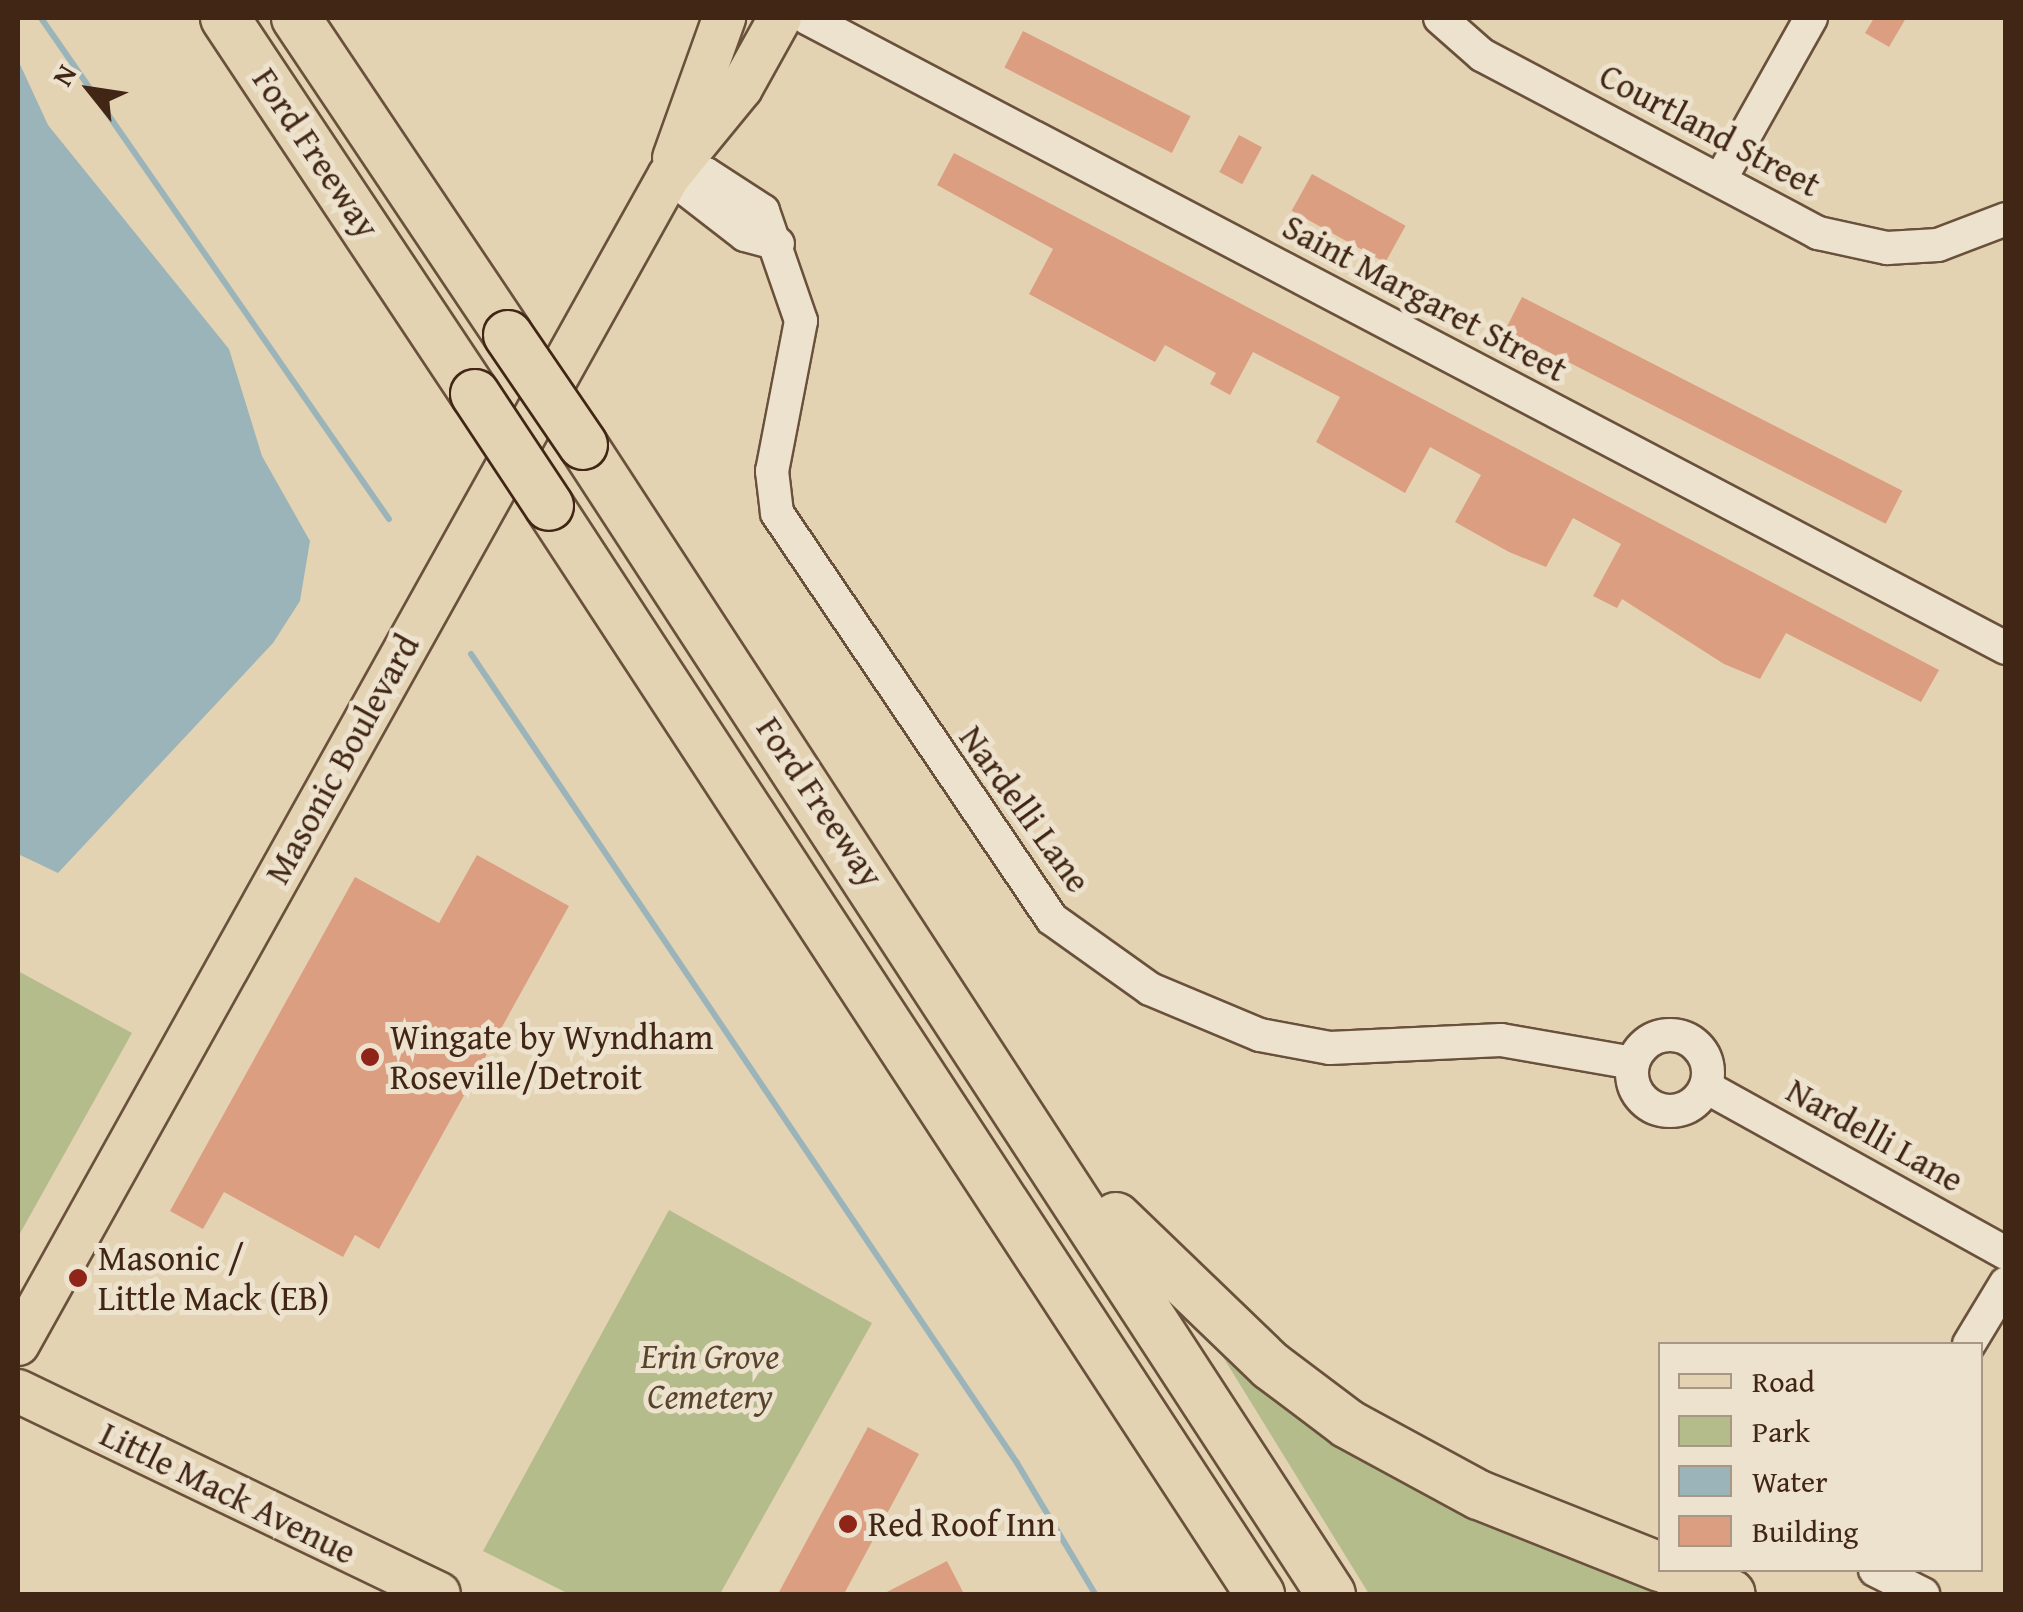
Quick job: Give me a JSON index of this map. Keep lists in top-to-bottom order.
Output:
{
  "streets": {
    "highway": ["Ford Freeway"],
    "main road": ["Masonic Boulevard", "Little Mack Avenue"],
    "street": ["Courtland Street", "Saint Margaret Street", "Nardelli Lane"]
  },
  "crossings": [
    ["Masonic Boulevard", "Nardelli Lane"]
  ],
  "parks": ["Erin Grove Cemetery"],
  "places": ["Wingate by Wyndham Roseville/Detroit", "Masonic / Little Mack (EB)", "Red Roof Inn"],
  "legend": [
    "Road",
    "Park",
    "Water",
    "Building"
  ],
  "north": "top left"
}
